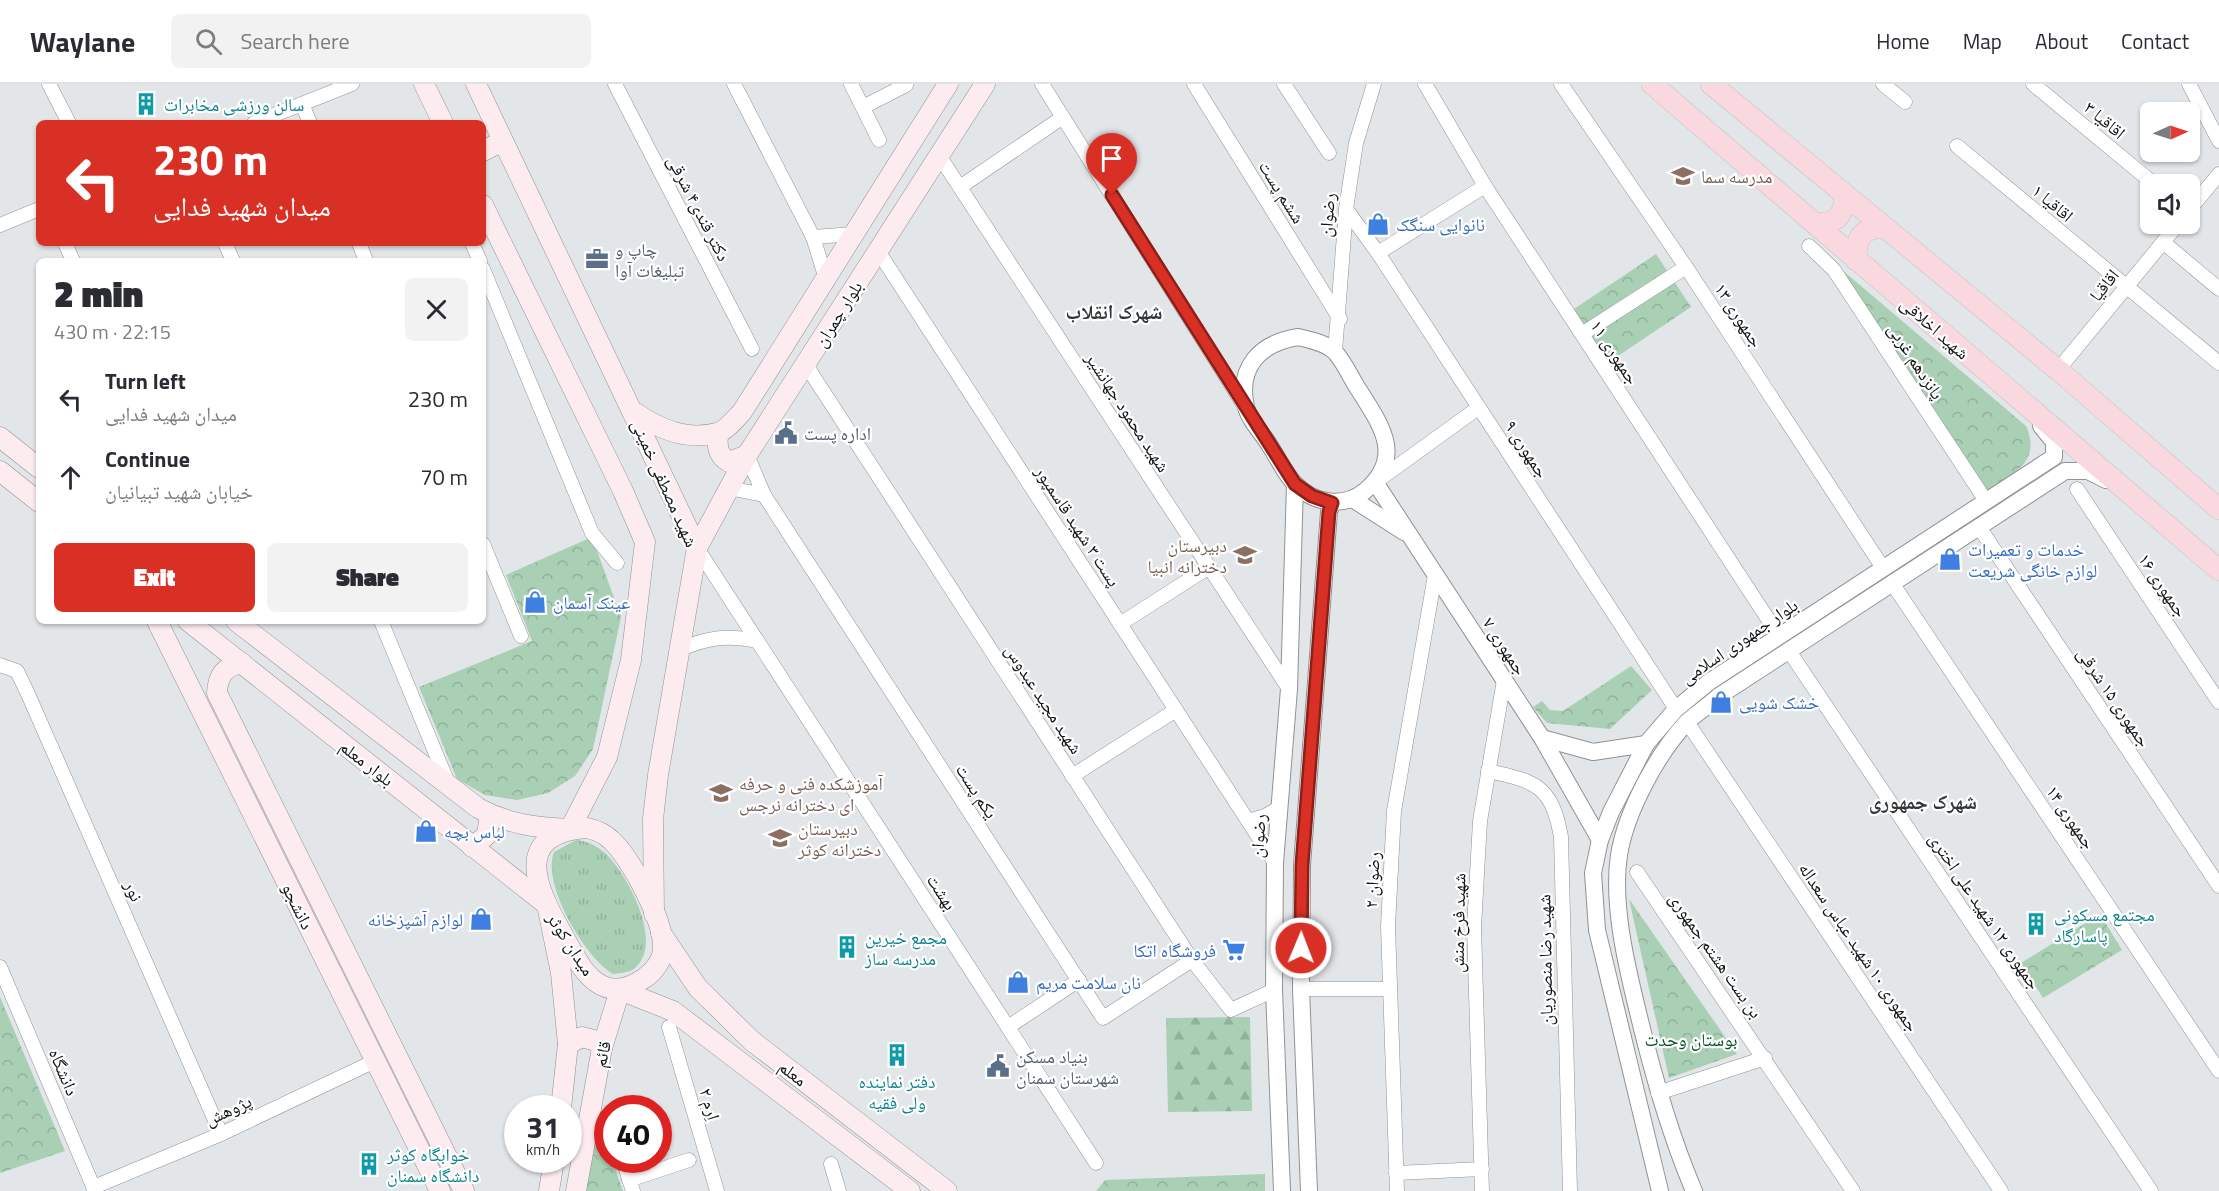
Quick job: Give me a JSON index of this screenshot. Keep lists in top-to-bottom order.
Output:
{
  "streets": {
    "main road": [
      "بلوار چمران",
      "شهید اخلاقی",
      "شهید مصطفی خمینی",
      "بلوار معلم",
      "دانشجو",
      "میدان کوثر",
      "قائم",
      "معلم"
    ],
    "street": [
      "اقاقیا ۳",
      "ششم پست",
      "اقاقیا ۱",
      "دکتر قندی۴ شرقی",
      "رضوان",
      "اقاقیا",
      "جمهوری ۱۳",
      "جمهوری ۱۱",
      "پانزدهم غربی",
      "شهید محمود جهانشیر",
      "جمهوری ۹",
      "پست ۳ شهید قاسمپور",
      "جمهوری ۱۶",
      "بلوار جمهوری اسلامی",
      "جمهوری ۷",
      "جمهوری ۱۵ شرقی",
      "شهید مجید عبدوس",
      "یکم پست",
      "جمهوری ۱۴",
      "رضوان ۲",
      "نور",
      "بهشت",
      "جمهوری ۱۲ شهید علی اختری",
      "شهید فرخ منش",
      "جمهوری ۱۰ شهید عباس سعداله",
      "بن بست هشتم جمهوری",
      "شهید رضا منصوریان",
      "دانشگاه",
      "اِرم ۲",
      "پژوهش"
    ]
  },
  "crossings": [
    ["ششم پست", "رضوان"],
    ["اقاقیا ۱", "اقاقیا"],
    ["رضوان", "شهید محمود جهانشیر"],
    ["رضوان", "جمهوری ۹"],
    ["رضوان", "پست ۳ شهید قاسمپور"],
    ["رضوان", "جمهوری ۷"],
    ["رضوان", "شهید مجید عبدوس"],
    ["بلوار چمران", "شهید محمود جهانشیر"],
    ["بلوار چمران", "شهید مصطفی خمینی"],
    ["بلوار چمران", "پست ۳ شهید قاسمپور"],
    ["بلوار چمران", "شهید مجید عبدوس"],
    ["بلوار چمران", "یکم پست"],
    ["بلوار چمران", "بهشت"],
    ["جمهوری ۱۳", "بلوار جمهوری اسلامی"],
    ["جمهوری ۱۱", "بلوار جمهوری اسلامی"],
    ["پانزدهم غربی", "بلوار جمهوری اسلامی"],
    ["جمهوری ۹", "بلوار جمهوری اسلامی"],
    ["شهید مصطفی خمینی", "بلوار معلم"],
    ["شهید مصطفی خمینی", "بهشت"],
    ["شهید مصطفی خمینی", "میدان کوثر"],
    ["شهید مصطفی خمینی", "قائم"],
    ["شهید مصطفی خمینی", "معلم"],
    ["بلوار جمهوری اسلامی", "جمهوری ۷"],
    ["بلوار جمهوری اسلامی", "جمهوری ۱۵ شرقی"],
    ["بلوار جمهوری اسلامی", "جمهوری ۱۴"],
    ["بلوار جمهوری اسلامی", "جمهوری ۱۲ شهید علی اختری"],
    ["بلوار جمهوری اسلامی", "جمهوری ۱۰ شهید عباس سعداله"],
    ["جمهوری ۷", "رضوان ۲"],
    ["جمهوری ۷", "شهید فرخ منش"],
    ["شهید مجید عبدوس", "یکم پست"],
    ["بلوار معلم", "دانشجو"],
    ["بلوار معلم", "میدان کوثر"],
    ["بلوار معلم", "قائم"],
    ["بلوار معلم", "معلم"],
    ["نور", "پژوهش"],
    ["دانشجو", "پژوهش"],
    ["شهید فرخ منش", "شهید رضا منصوریان"],
    ["میدان کوثر", "قائم"],
    ["میدان کوثر", "معلم"],
    ["قائم", "معلم"],
    ["دانشگاه", "پژوهش"]
  ],
  "districts": ["شهرک انقلاب", "شهرک جمهوری"],
  "parks": ["بوستان وحدت"],
  "places": {
    "building": [
      "سالن ورزشی مخابرات",
      "مجتمع مسکونی پاسارگاد",
      "مجمع خیرین مدرسه ساز",
      "دفتر نماینده ولی فقیه",
      "خوابگاه کوثر دانشگاه سمنان"
    ],
    "school or university": [
      "مدرسه سما",
      "دبیرستان دخترانه انبیا",
      "آموزشکده فنی و حرفه ای دخترانه نرجس",
      "دبیرستان دخترانه کوثر"
    ],
    "shop": [
      "نانوایی سنگک",
      "خدمات و تعمیرات لوازم خانگی شریعت",
      "عینک آسمان",
      "خشک شویی",
      "لباس بچه",
      "لوازم آشپزخانه",
      "نان سلامت مریم"
    ],
    "office": ["چاپ و تبلیغات آوا"],
    "public building": ["اداره پست", "بنیاد مسکن شهرستان سمنان"],
    "supermarket": ["فروشگاه اتکا"]
  },
  "north": "right",
  "page": {
    "header": "Waylane",
    "search": "Search here",
    "nav": [
      "Home",
      "Map",
      "About",
      "Contact"
    ],
    "turn": ["230 m", "میدان شهید فدایی"],
    "heading": ["2 min", "430 m · 22:15"],
    "list": [
      {
        "name": "Turn left",
        "note": "میدان شهید فدایی",
        "value": "230 m"
      },
      {
        "name": "Continue",
        "note": "خیابان شهید تبیانیان",
        "value": "70 m"
      }
    ],
    "buttons": ["Exit", "Share"],
    "speed": "31 km/h",
    "limit": "40"
  }
}
